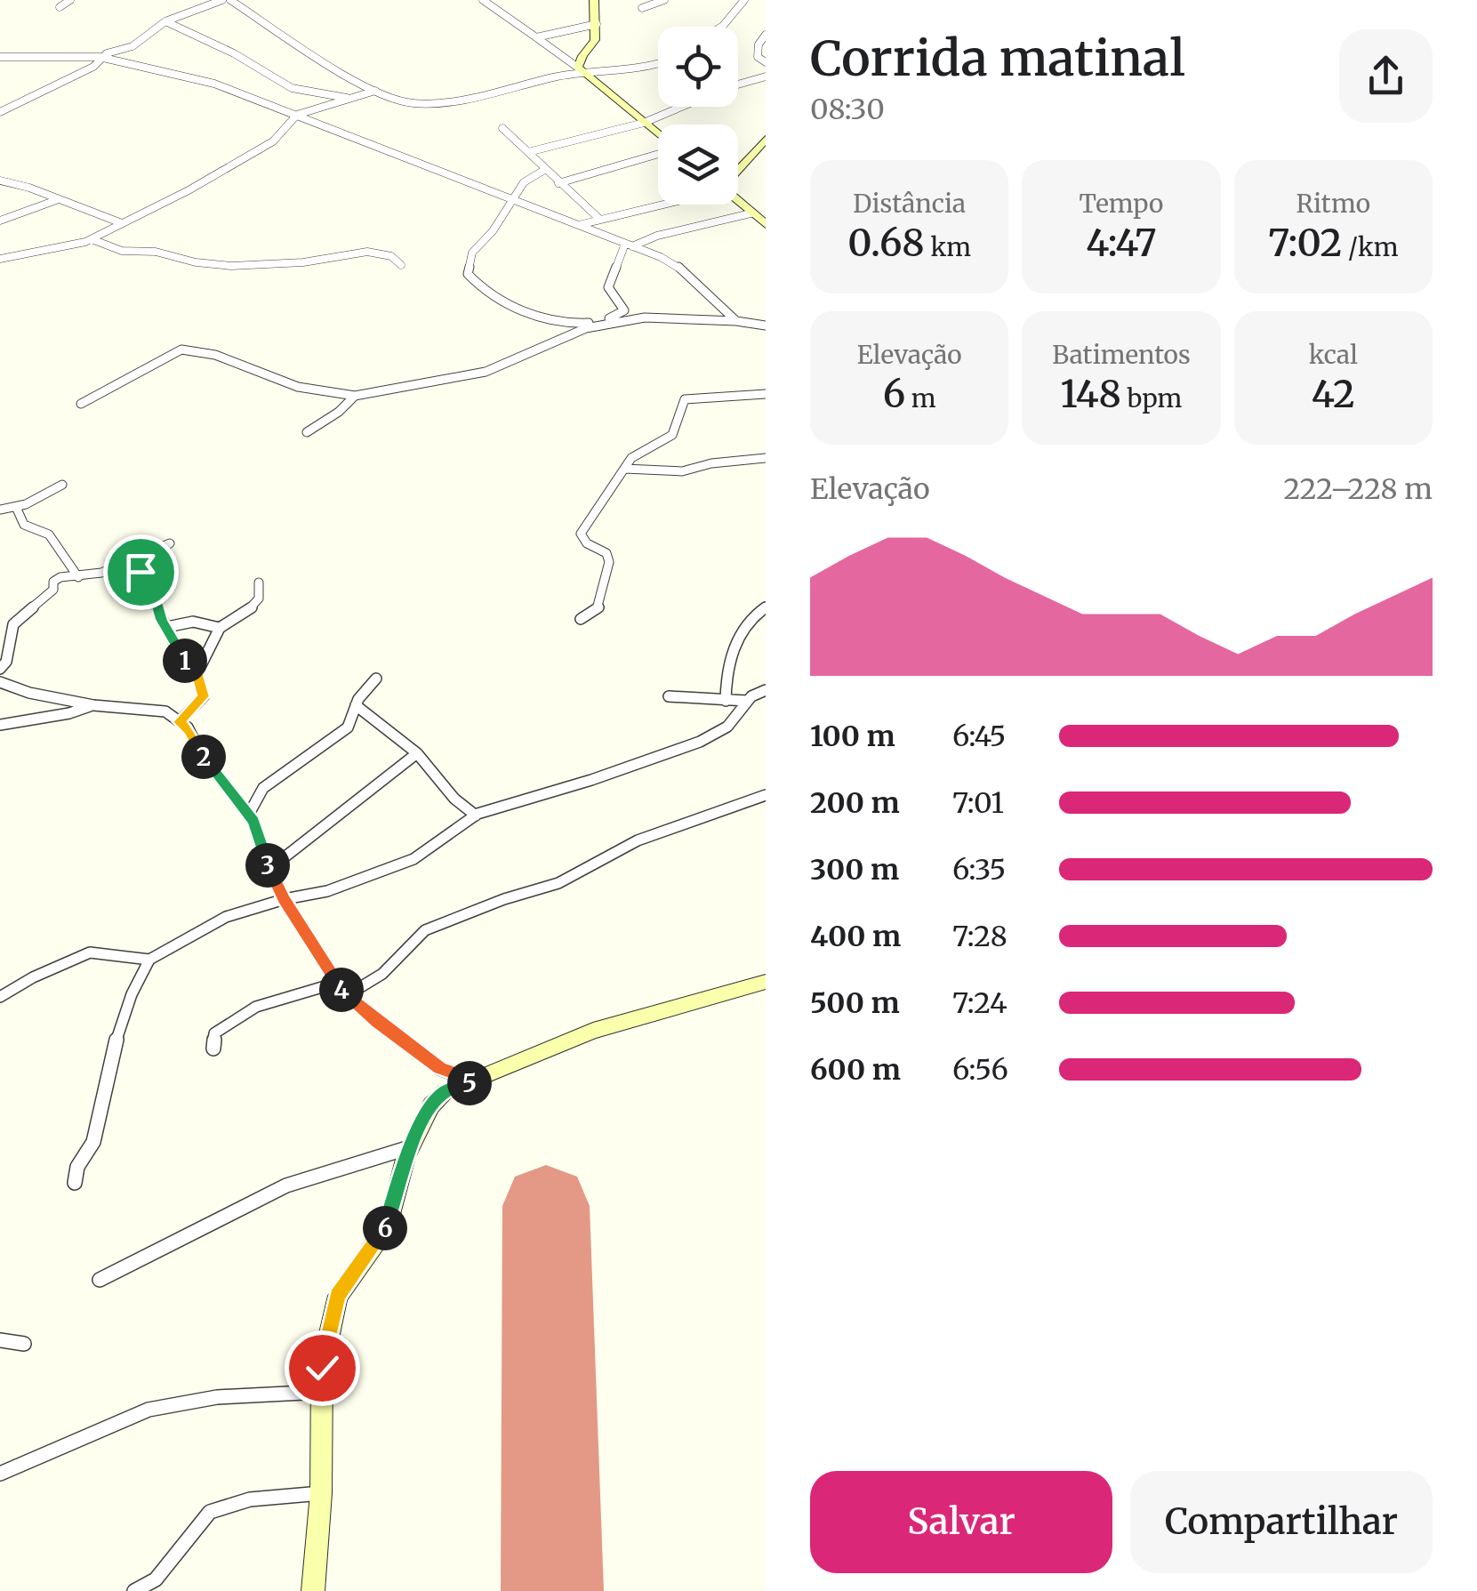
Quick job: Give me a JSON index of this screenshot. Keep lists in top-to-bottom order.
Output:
{
  "page": {
    "heading": ["Corrida matinal", "08:30"],
    "stats": [
      ["Distância", "0.68 km"],
      ["Tempo", "4:47"],
      ["Ritmo", "7:02 /km"],
      ["Elevação", "6 m"],
      ["Batimentos", "148 bpm"],
      ["kcal", "42"]
    ],
    "chart": ["Elevação", "222–228 m"],
    "pins": [
      "1",
      "2",
      "3",
      "4",
      "5",
      "6"
    ],
    "list": [
      {
        "name": "100 m",
        "note": "6:45"
      },
      {
        "name": "200 m",
        "note": "7:01"
      },
      {
        "name": "300 m",
        "note": "6:35"
      },
      {
        "name": "400 m",
        "note": "7:28"
      },
      {
        "name": "500 m",
        "note": "7:24"
      },
      {
        "name": "600 m",
        "note": "6:56"
      }
    ],
    "buttons": ["Salvar", "Compartilhar"]
  }
}
